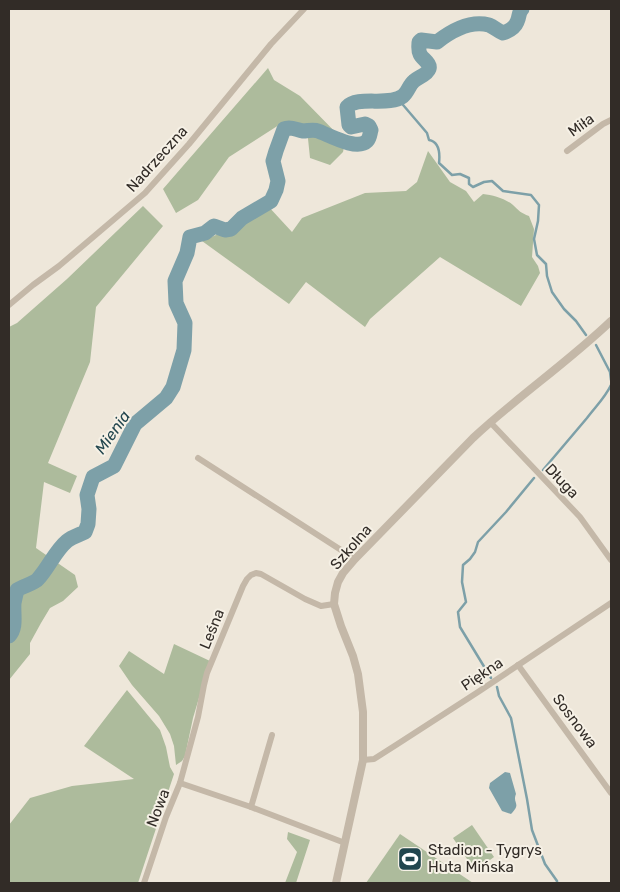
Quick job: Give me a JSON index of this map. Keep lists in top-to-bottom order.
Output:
{
  "streets": {
    "street": [
      "Miła",
      "Nadrzeczna",
      "Długa",
      "Szkolna",
      "Leśna",
      "Piękna",
      "Sosnowa",
      "Nowa"
    ]
  },
  "crossings": [
    ["Długa", "Szkolna"],
    ["Szkolna", "Leśna"],
    ["Szkolna", "Piękna"],
    ["Szkolna", "Nowa"],
    ["Leśna", "Nowa"],
    ["Piękna", "Sosnowa"]
  ],
  "water": ["Mienia"],
  "places": {
    "sports": ["Stadion - Tygrys Huta Mińska"]
  }
}
